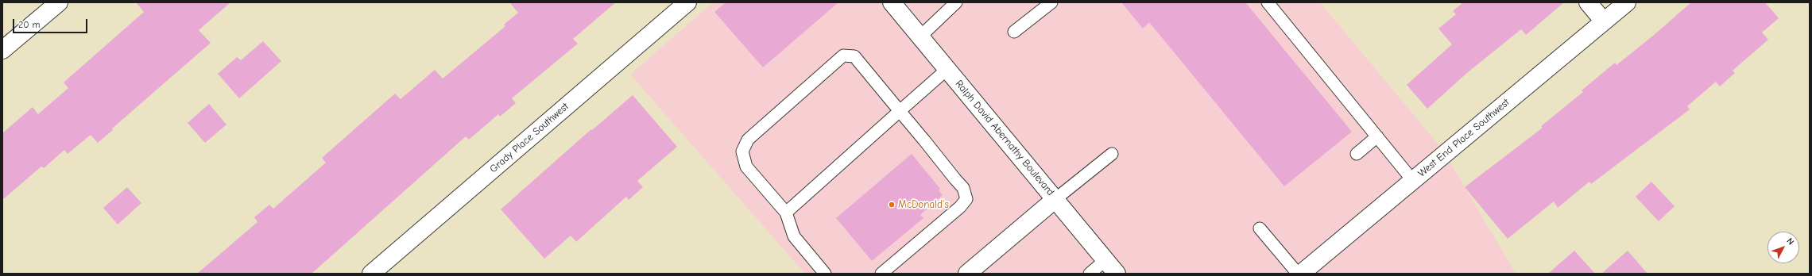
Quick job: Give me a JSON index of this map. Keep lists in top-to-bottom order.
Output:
{
  "streets": {
    "street": ["Grady Place Southwest", "Ralph David Abernathy Boulevard", "West End Place Southwest"]
  },
  "places": ["McDonald's"],
  "scale_bar": "20 m",
  "north": "top right"
}
